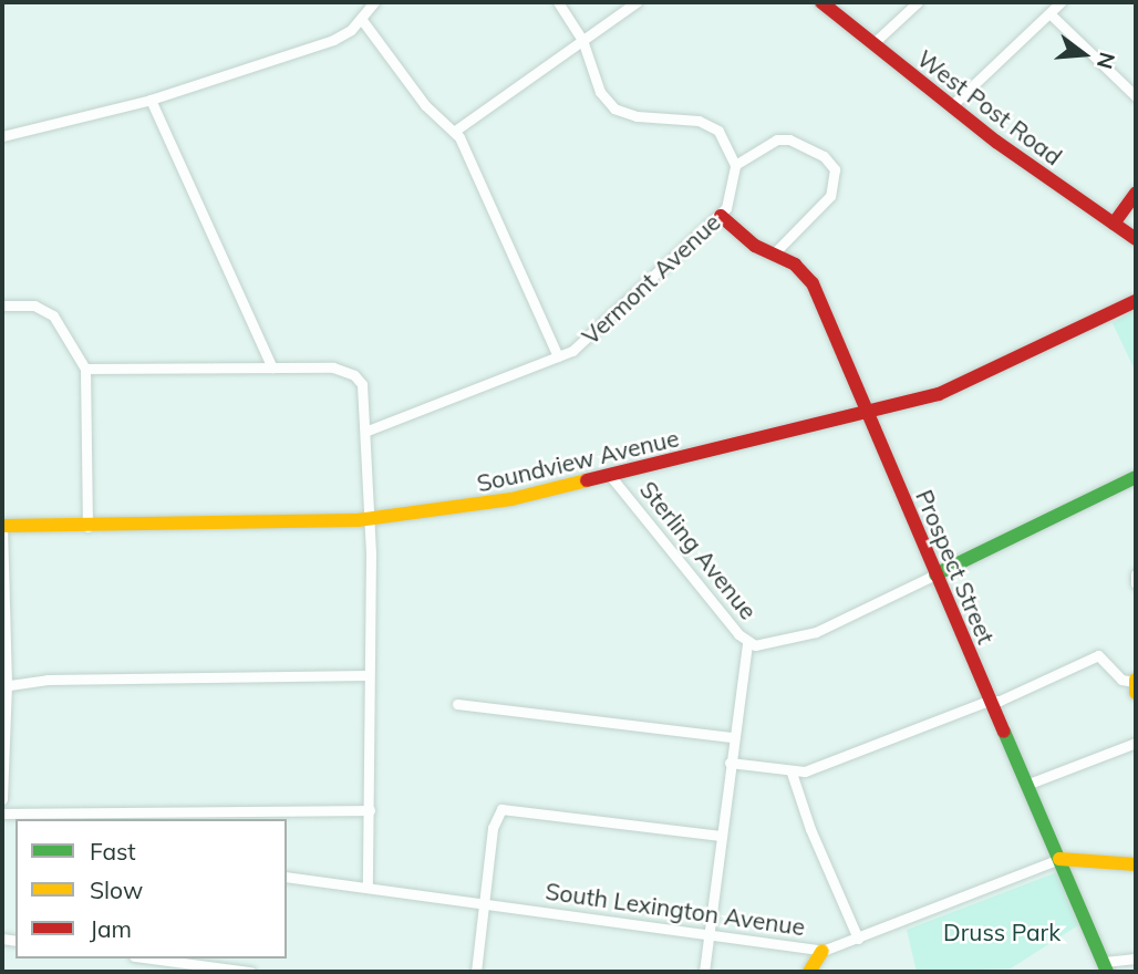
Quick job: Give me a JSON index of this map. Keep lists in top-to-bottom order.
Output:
{
  "streets": {
    "street": [
      "West Post Road",
      "Vermont Avenue",
      "Soundview Avenue",
      "Sterling Avenue",
      "Prospect Street",
      "South Lexington Avenue"
    ]
  },
  "crossings": [
    ["Vermont Avenue", "Prospect Street"],
    ["Soundview Avenue", "Sterling Avenue"],
    ["Soundview Avenue", "Prospect Street"],
    ["Sterling Avenue", "Prospect Street"],
    ["Prospect Street", "South Lexington Avenue"]
  ],
  "parks": ["Druss Park"],
  "legend": ["Fast", "Slow", "Jam"],
  "north": "right"
}
